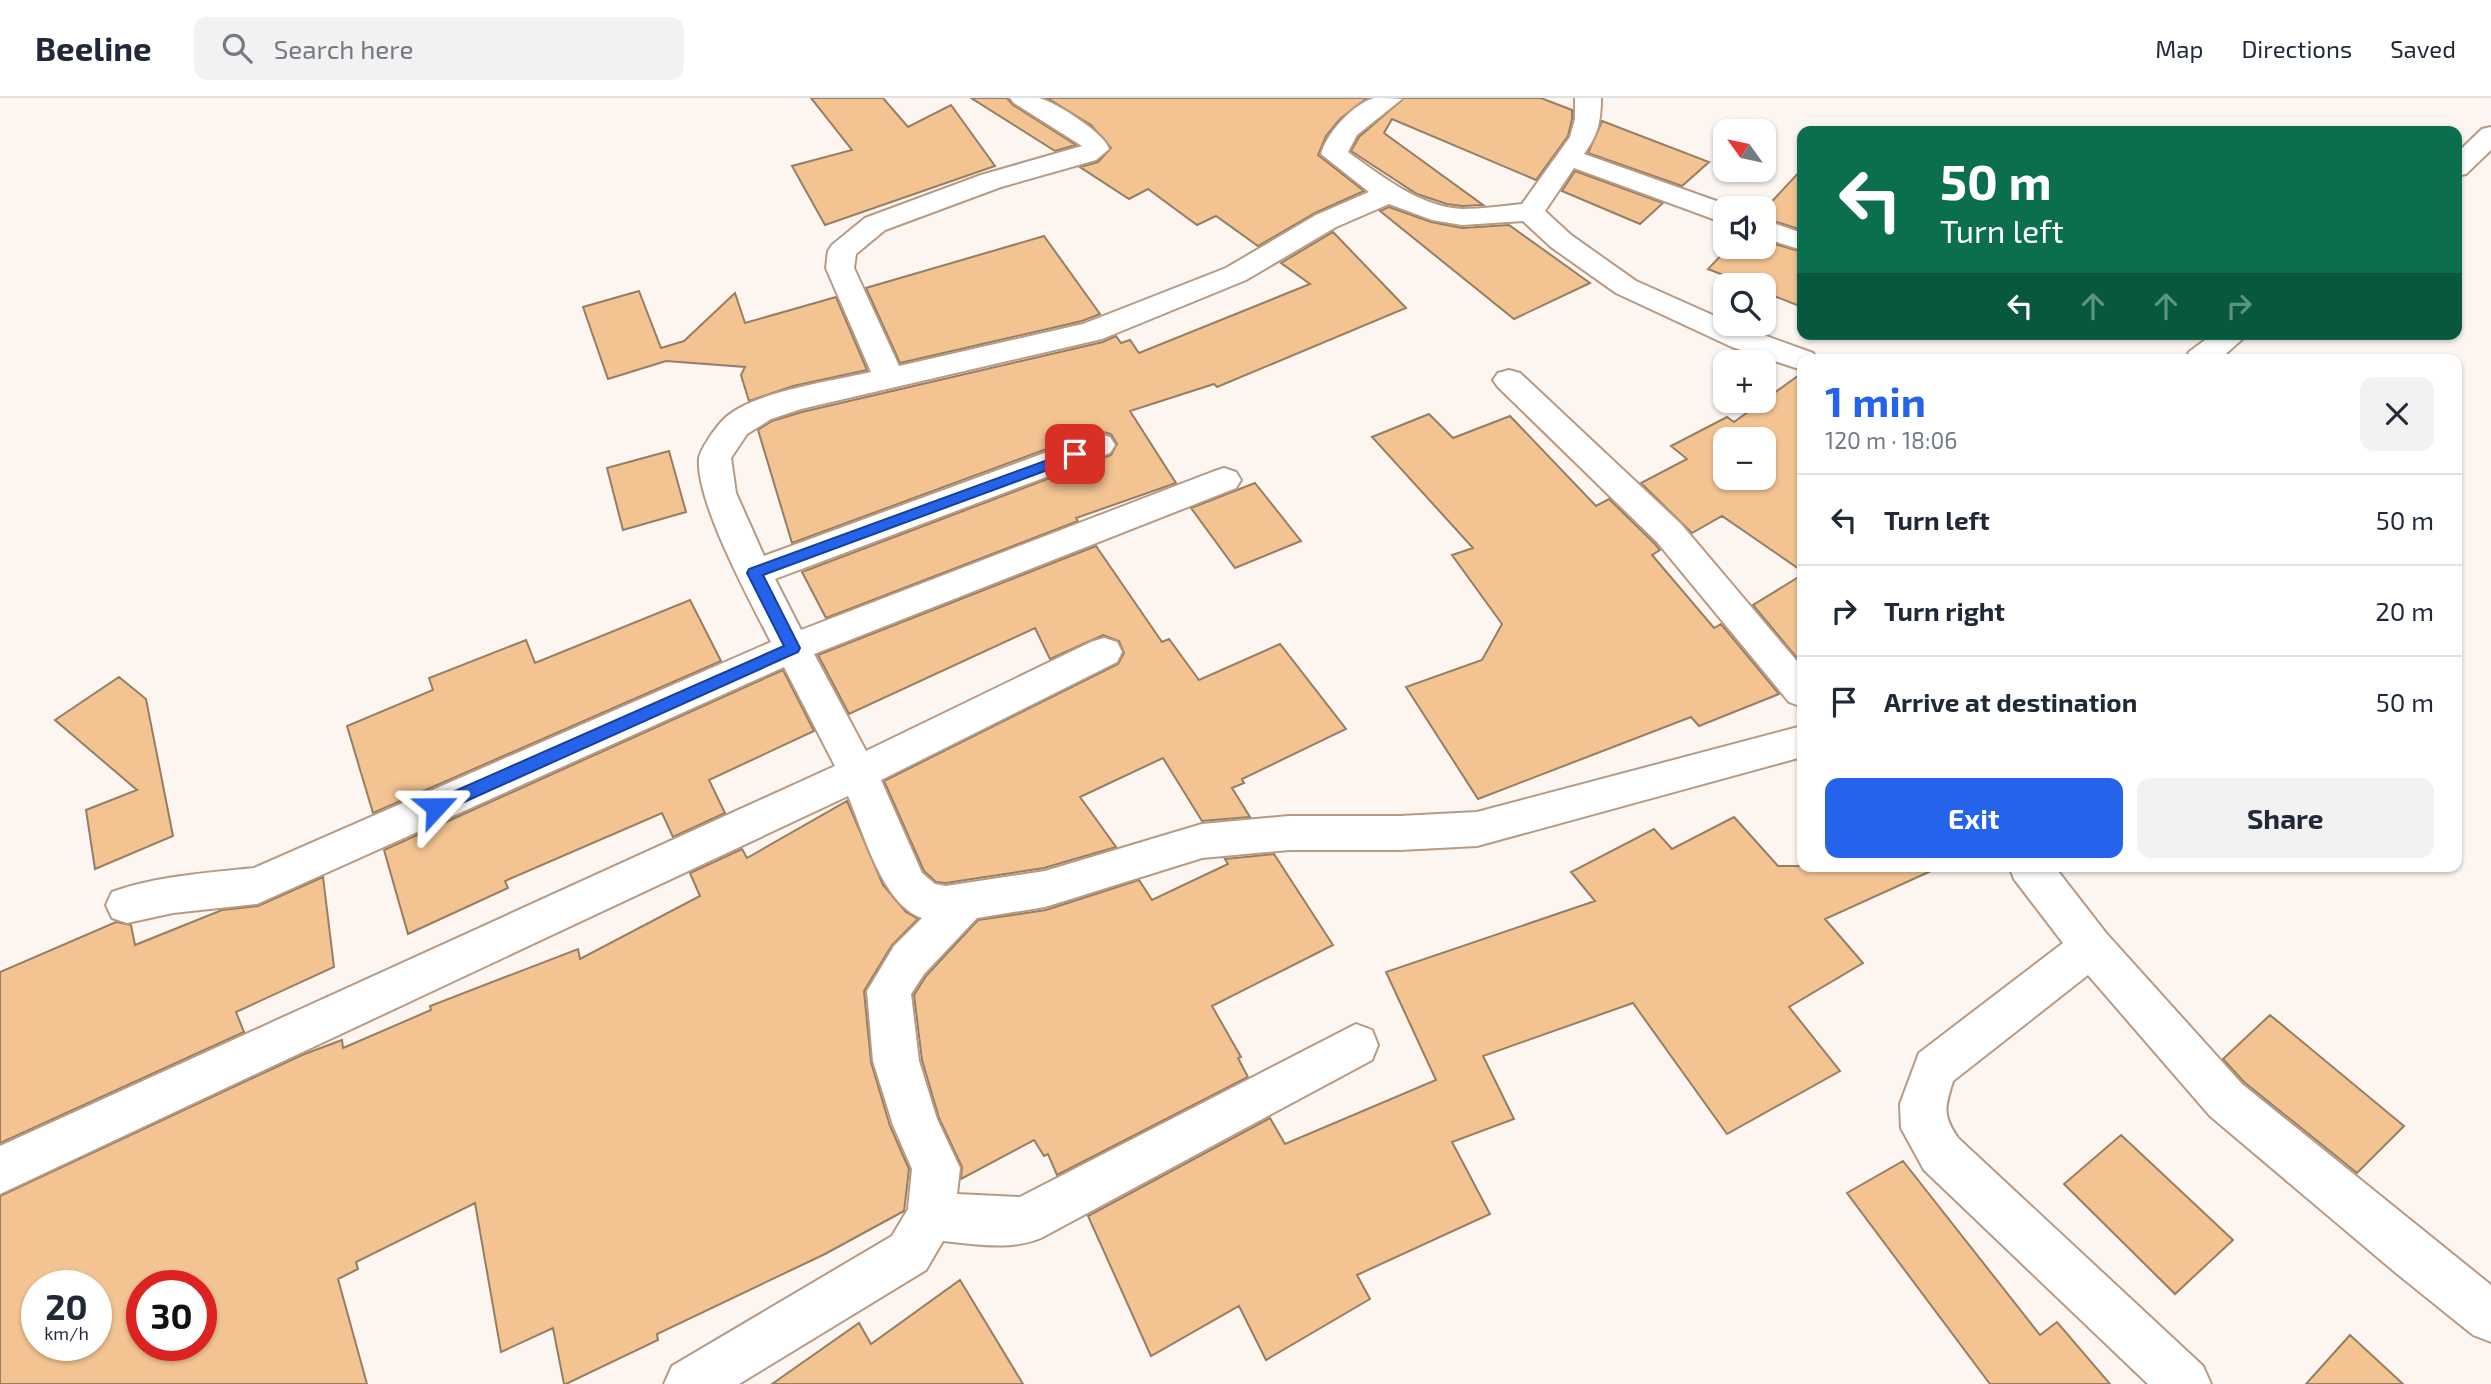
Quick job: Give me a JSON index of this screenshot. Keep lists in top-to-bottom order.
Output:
{
  "north": "top left",
  "page": {
    "header": "Beeline",
    "search": "Search here",
    "nav": ["Map", "Directions", "Saved"],
    "map_buttons": ["+", "−"],
    "turn": ["50 m", "Turn left"],
    "heading": ["1 min", "120 m · 18:06"],
    "list": [
      {
        "name": "Turn left",
        "value": "50 m"
      },
      {
        "name": "Turn right",
        "value": "20 m"
      },
      {
        "name": "Arrive at destination",
        "value": "50 m"
      }
    ],
    "buttons": ["Exit", "Share"],
    "speed": "20 km/h",
    "limit": "30"
  }
}
